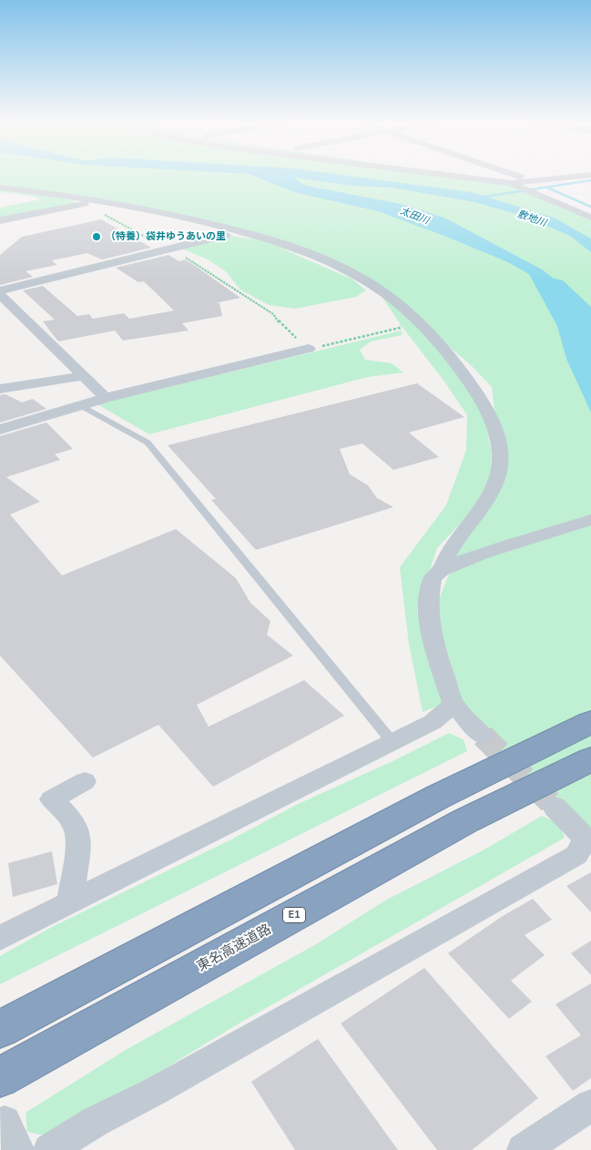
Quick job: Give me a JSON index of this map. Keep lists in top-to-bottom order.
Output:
{
  "streets": {
    "highway": ["E1", "東名高速道路"]
  },
  "water": ["太田川", "敷地川"],
  "places": ["（特養）袋井ゆうあいの里"]
}
